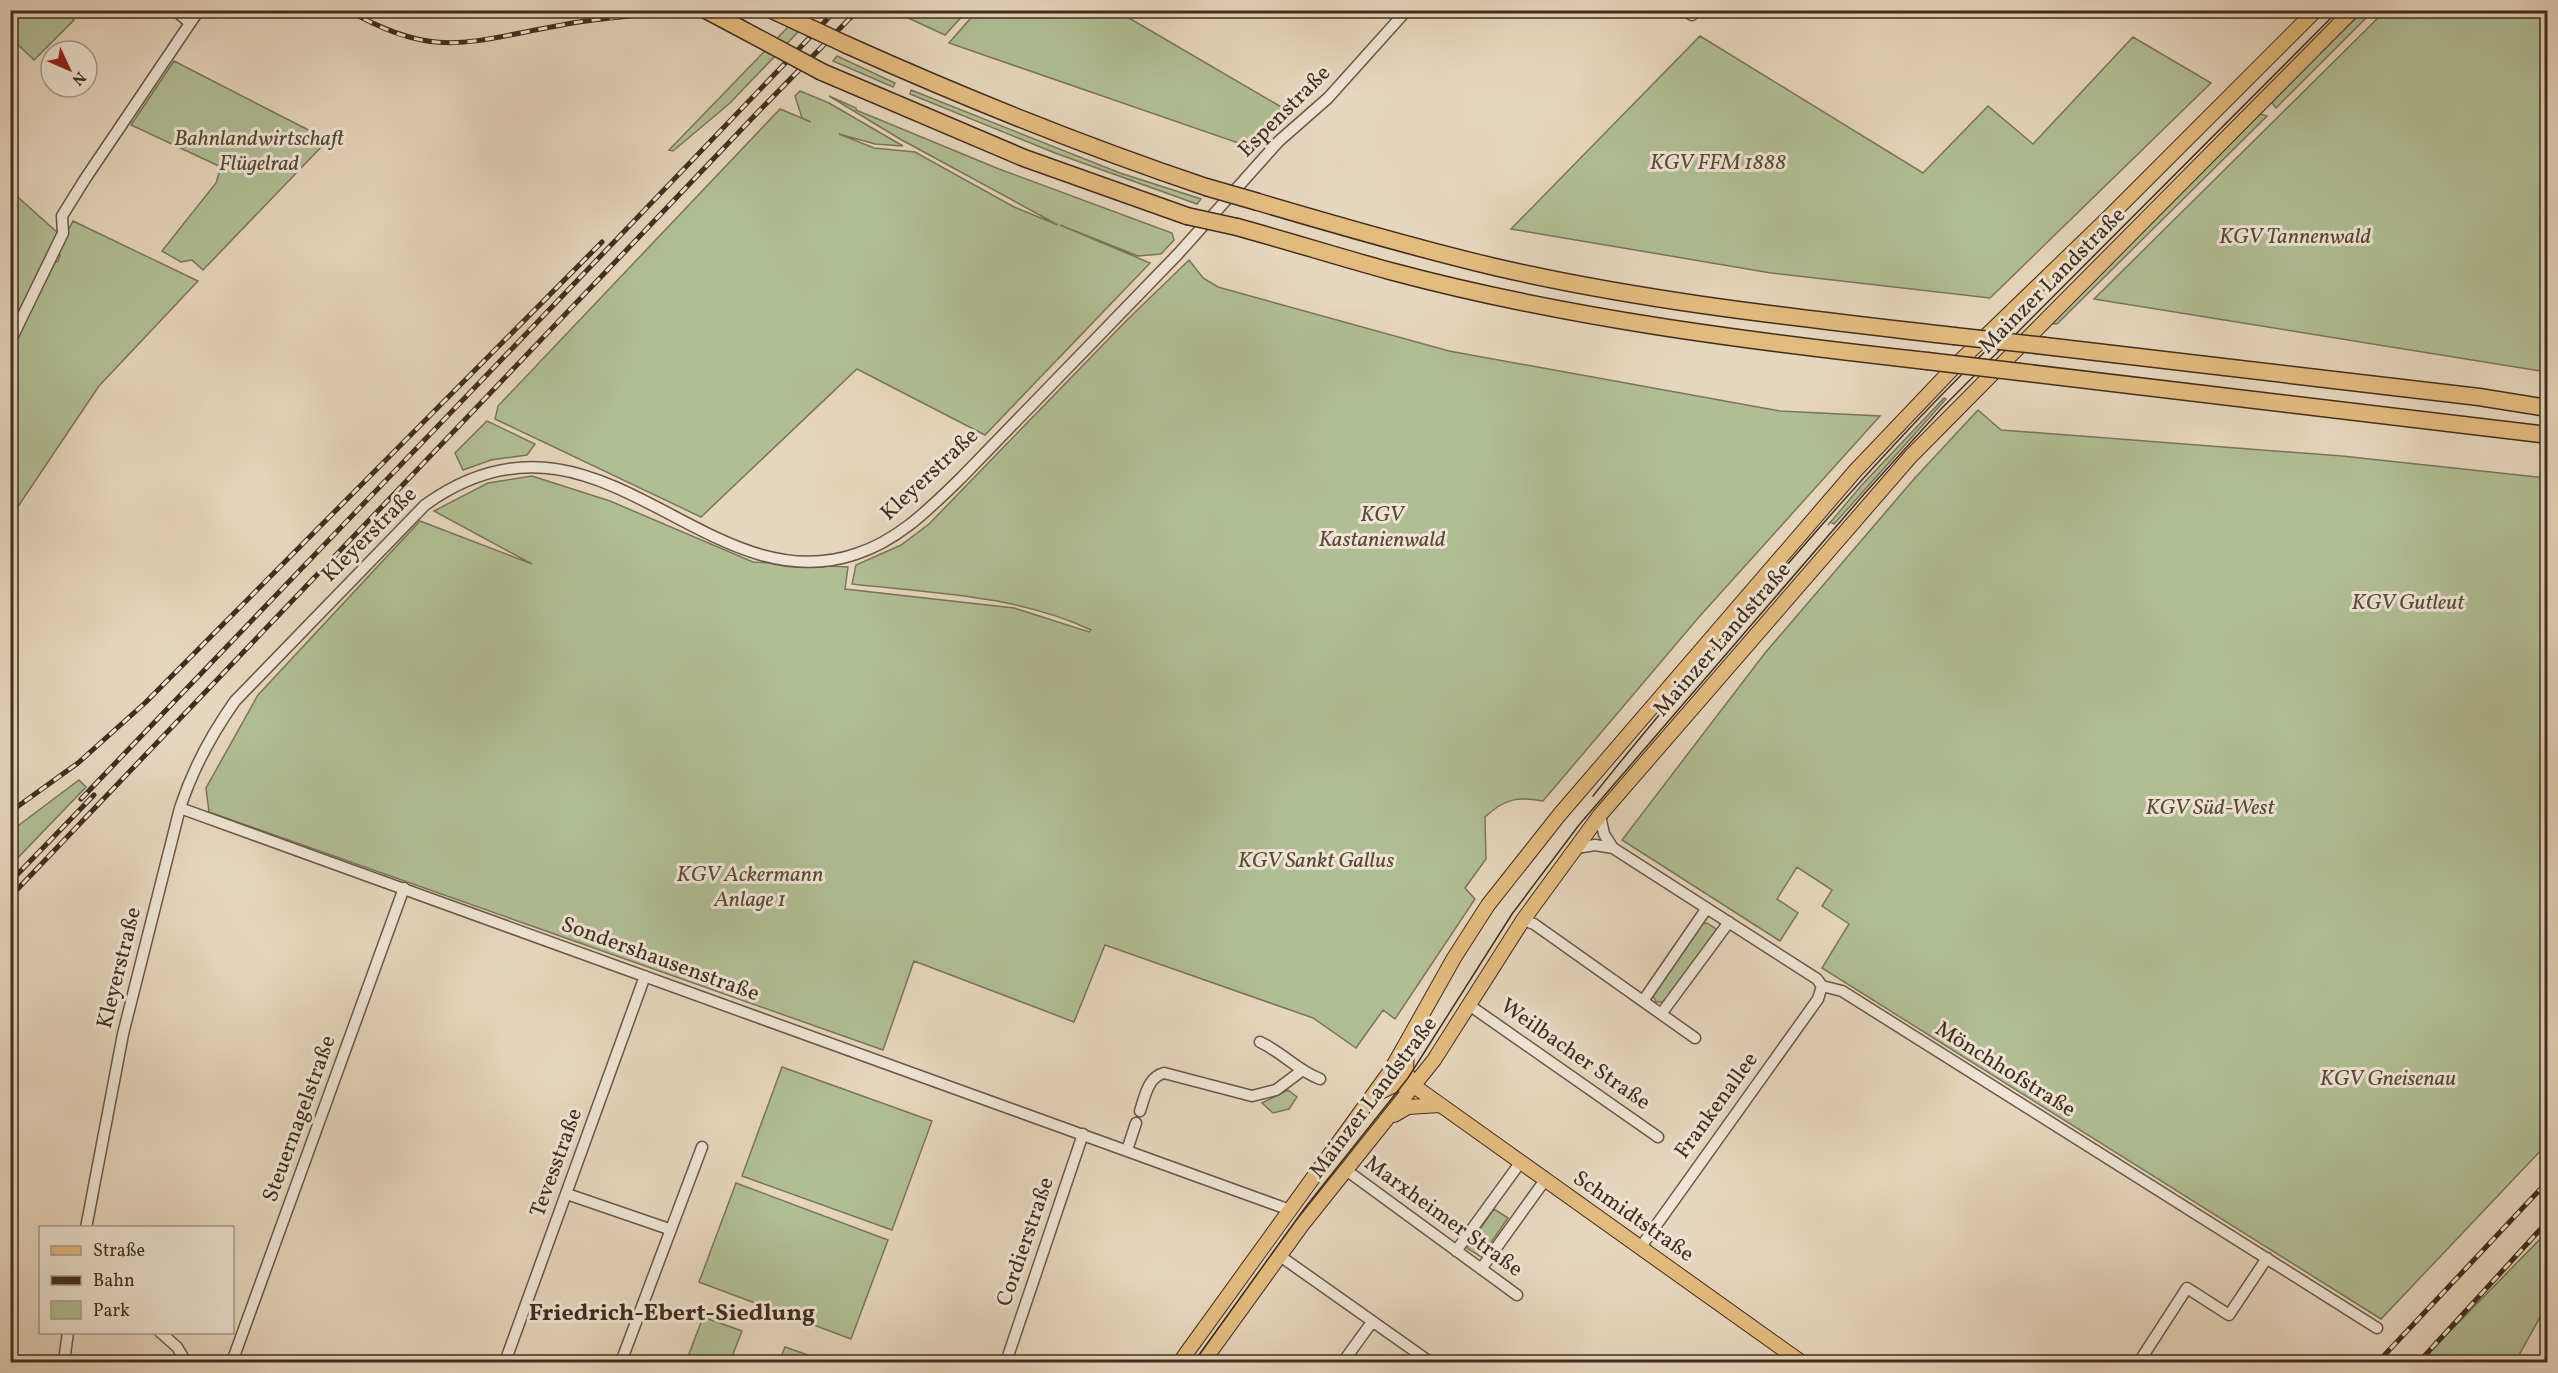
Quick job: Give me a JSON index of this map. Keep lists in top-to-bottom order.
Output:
{
  "streets": {
    "main road": ["Mainzer Landstraße", "Schmidtstraße"],
    "street": [
      "Espenstraße",
      "Kleyerstraße",
      "Sondershausenstraße",
      "Weilbacher Straße",
      "Mönchhofstraße",
      "Frankenallee",
      "Steuernagelstraße",
      "Tevesstraße",
      "Marxheimer Straße",
      "Cordierstraße"
    ]
  },
  "crossings": [
    ["Espenstraße", "Kleyerstraße"],
    ["Mainzer Landstraße", "Sondershausenstraße"],
    ["Mainzer Landstraße", "Weilbacher Straße"],
    ["Mainzer Landstraße", "Mönchhofstraße"],
    ["Mainzer Landstraße", "Marxheimer Straße"],
    ["Mainzer Landstraße", "Schmidtstraße"],
    ["Kleyerstraße", "Sondershausenstraße"],
    ["Sondershausenstraße", "Steuernagelstraße"],
    ["Sondershausenstraße", "Tevesstraße"],
    ["Sondershausenstraße", "Cordierstraße"],
    ["Mönchhofstraße", "Frankenallee"],
    ["Frankenallee", "Schmidtstraße"]
  ],
  "districts": ["Friedrich-Ebert-Siedlung"],
  "parks": [
    "Bahnlandwirtschaft Flügelrad",
    "KGV FFM 1888",
    "KGV Tannenwald",
    "KGV Kastanienwald",
    "KGV Gutleut",
    "KGV Süd-West",
    "KGV Sankt Gallus",
    "KGV Ackermann Anlage 1",
    "KGV Gneisenau"
  ],
  "legend": ["Straße", "Bahn", "Park"],
  "north": "bottom right"
}
